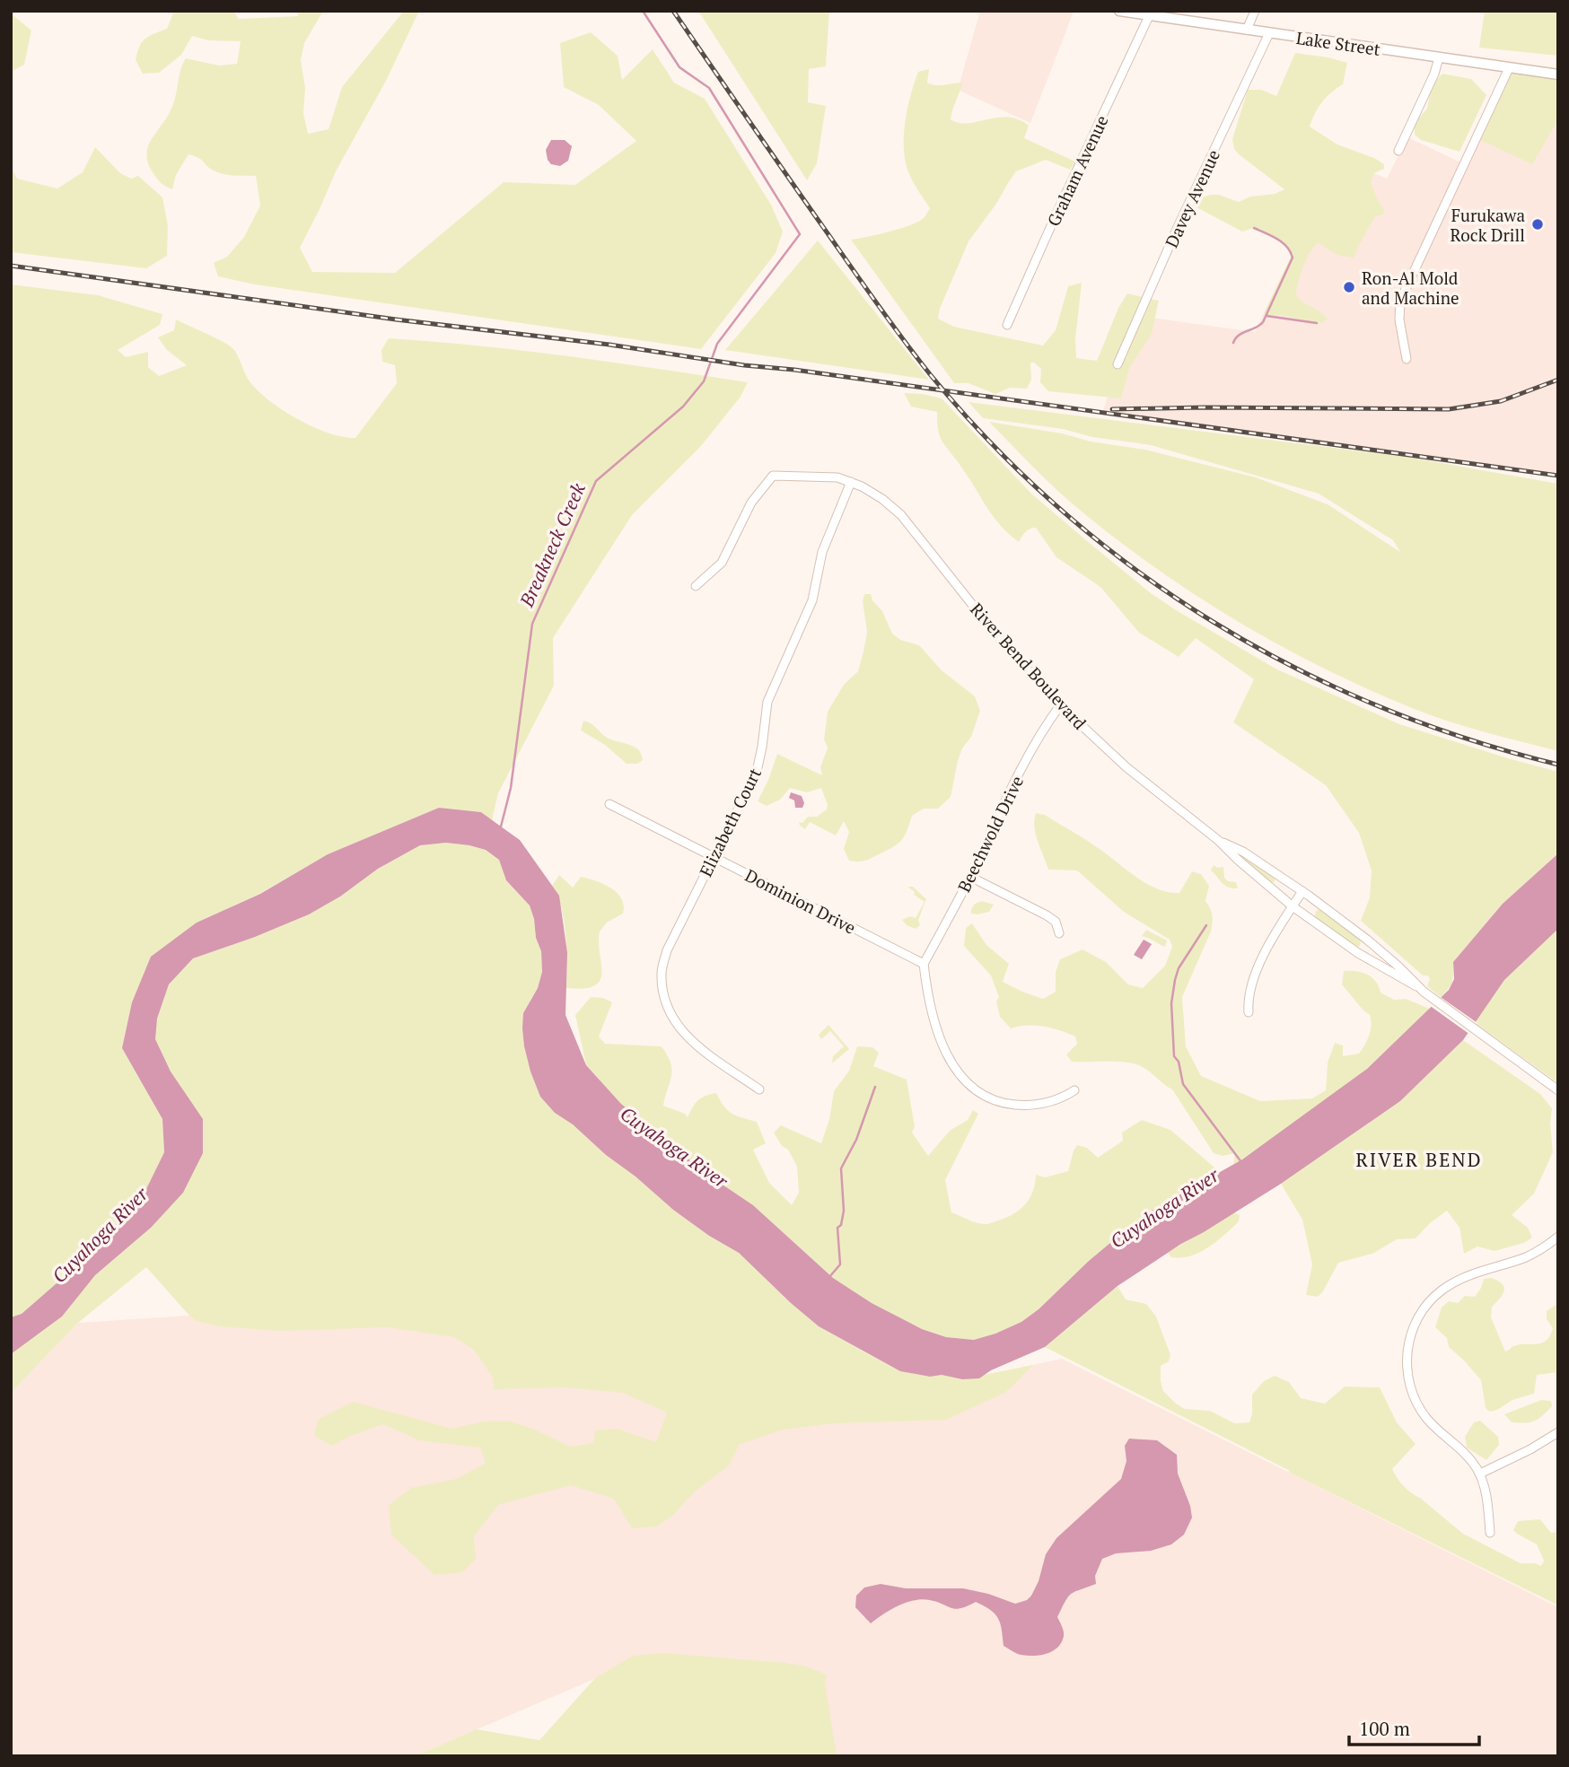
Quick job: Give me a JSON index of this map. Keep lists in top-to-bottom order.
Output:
{
  "streets": {
    "street": [
      "Lake Street",
      "Graham Avenue",
      "Davey Avenue",
      "River Bend Boulevard",
      "Elizabeth Court",
      "Beechwold Drive",
      "Dominion Drive"
    ]
  },
  "crossings": [
    ["Lake Street", "Graham Avenue"],
    ["Lake Street", "Davey Avenue"],
    ["River Bend Boulevard", "Elizabeth Court"],
    ["River Bend Boulevard", "Beechwold Drive"],
    ["Elizabeth Court", "Dominion Drive"],
    ["Beechwold Drive", "Dominion Drive"]
  ],
  "districts": ["RIVER BEND"],
  "water": ["Breakneck Creek", "Cuyahoga River"],
  "places": ["Furukawa Rock Drill", "Ron-Al Mold and Machine"],
  "scale_bar": "100 m"
}
